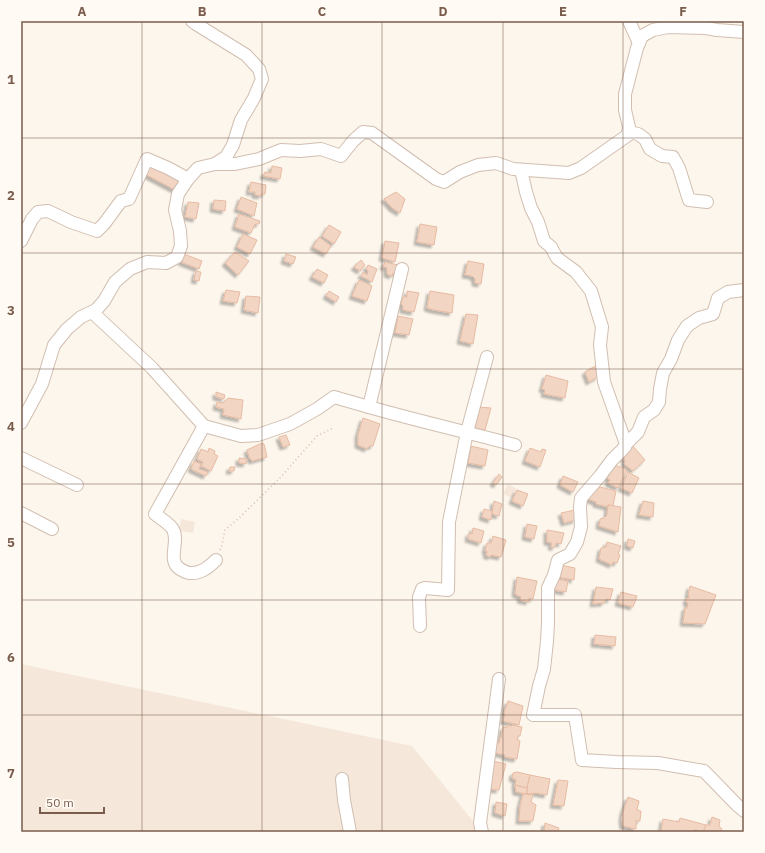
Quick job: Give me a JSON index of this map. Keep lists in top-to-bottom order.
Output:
{
  "scale_bar": "50 m",
  "grid": {
    "columns": [
      "A",
      "B",
      "C",
      "D",
      "E",
      "F"
    ],
    "rows": [
      "1",
      "2",
      "3",
      "4",
      "5",
      "6",
      "7"
    ]
  }
}
